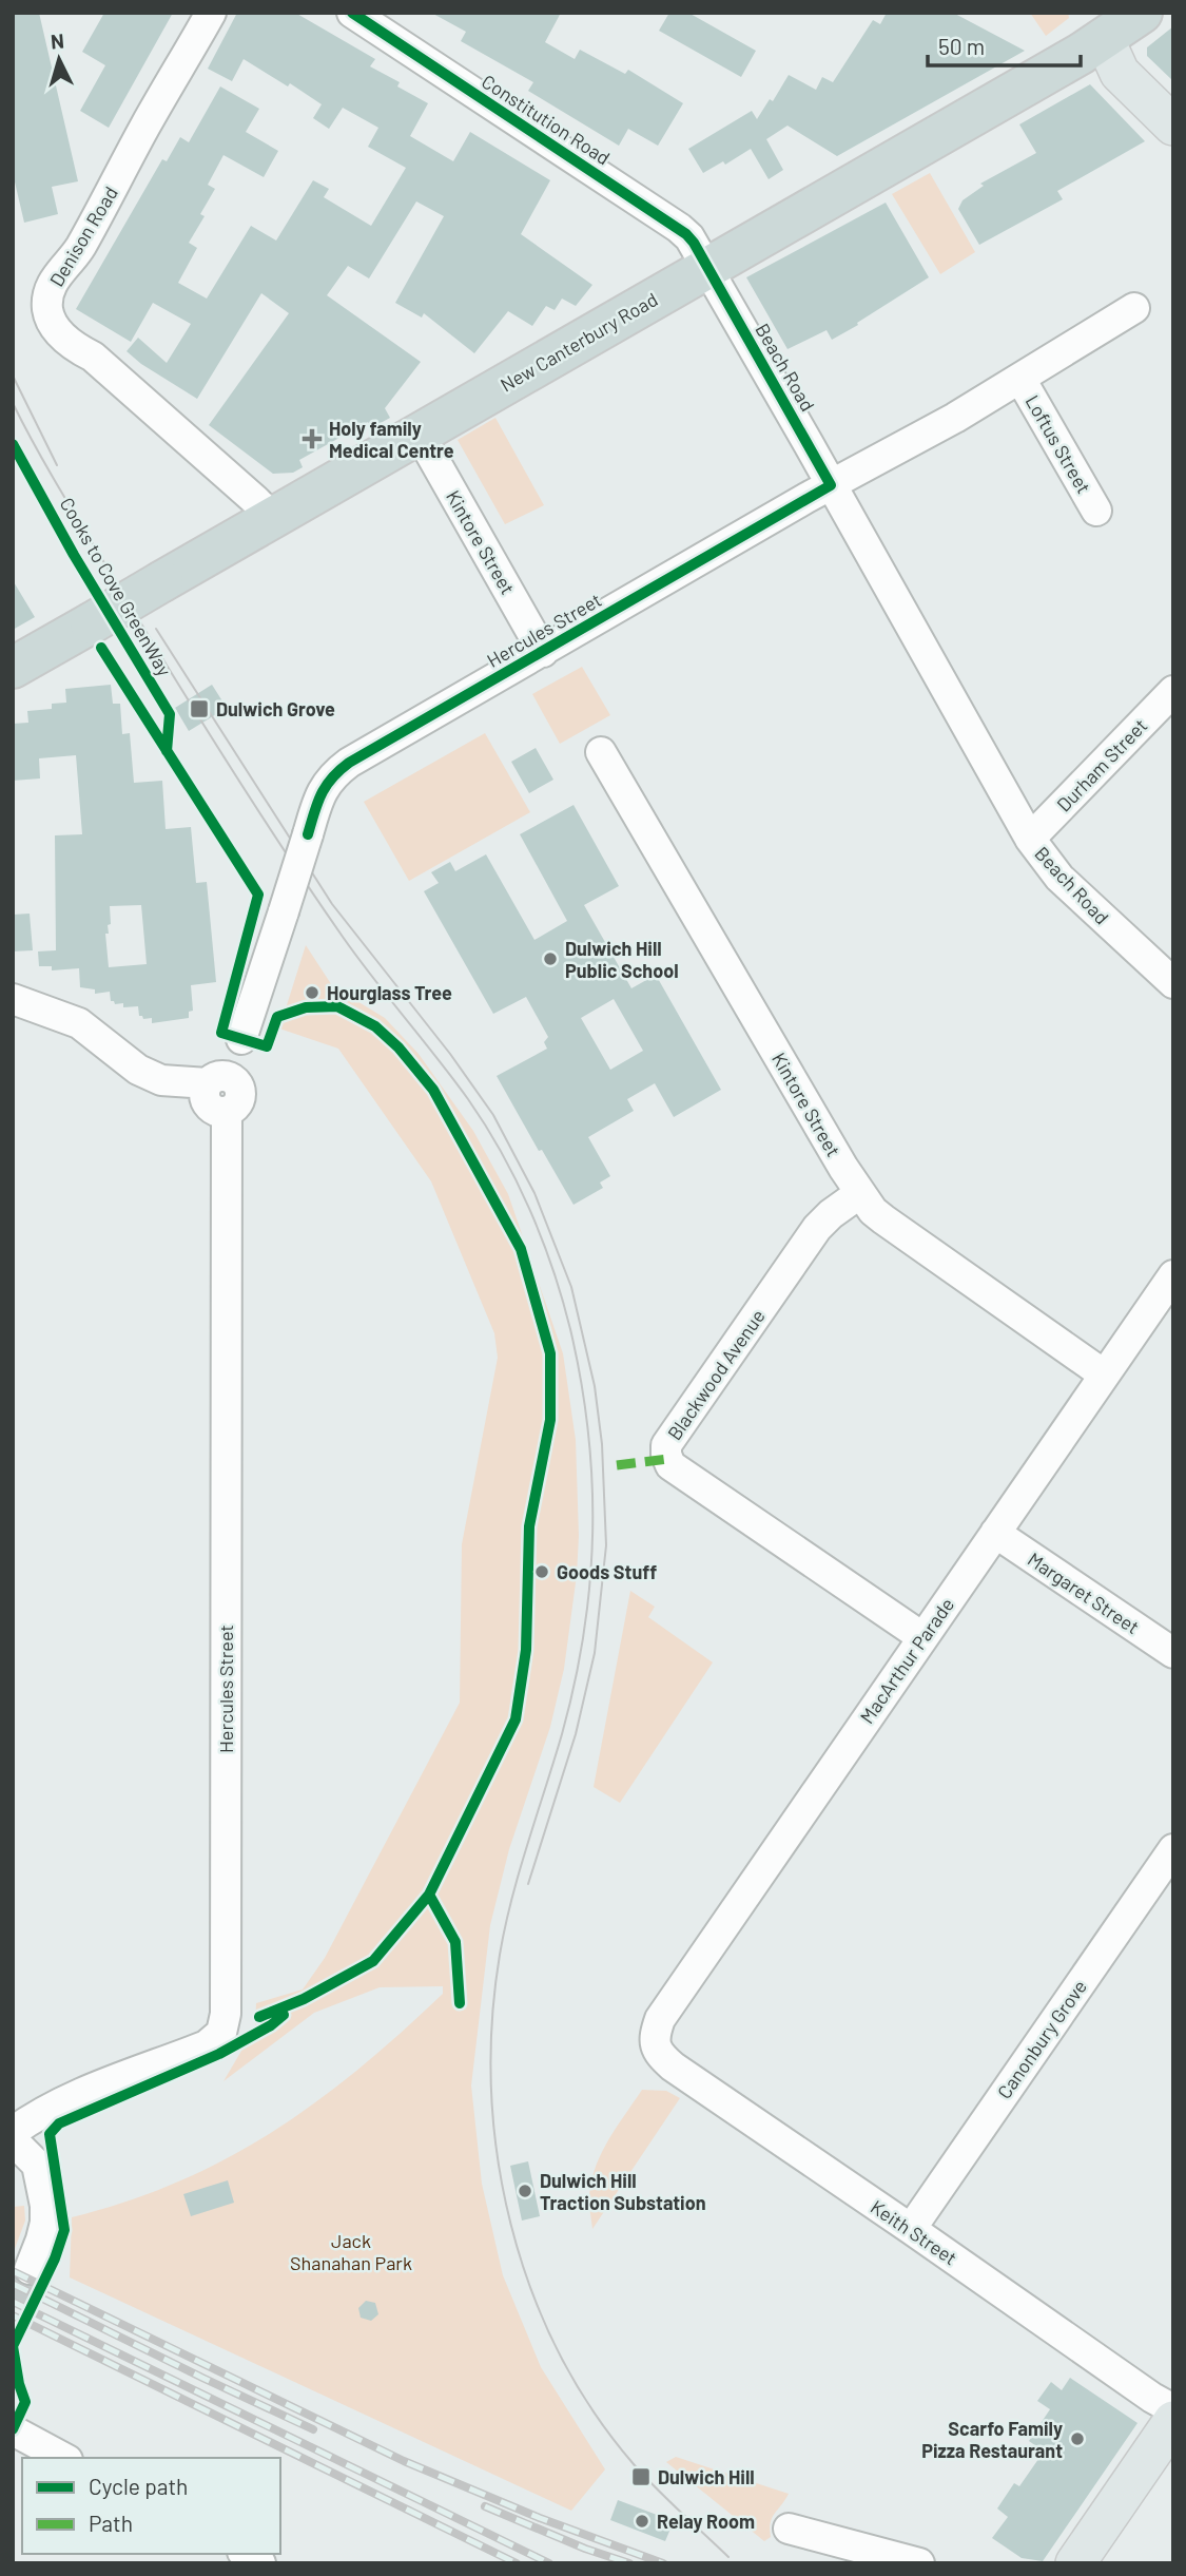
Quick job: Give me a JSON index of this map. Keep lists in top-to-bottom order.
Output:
{
  "streets": {
    "highway": ["New Canterbury Road"],
    "street": [
      "Constitution Road",
      "Denison Road",
      "Beach Road",
      "Loftus Street",
      "Kintore Street",
      "Hercules Street",
      "Durham Street",
      "Blackwood Avenue",
      "Margaret Street",
      "MacArthur Parade",
      "Canonbury Grove",
      "Keith Street"
    ],
    "cycle path": ["Cooks to Cove GreenWay"]
  },
  "crossings": [
    ["Constitution Road", "New Canterbury Road"],
    ["Constitution Road", "Beach Road"],
    ["Denison Road", "New Canterbury Road"],
    ["New Canterbury Road", "Beach Road"],
    ["New Canterbury Road", "Kintore Street"],
    ["Beach Road", "Hercules Street"],
    ["Beach Road", "Durham Street"],
    ["Loftus Street", "Hercules Street"],
    ["Kintore Street", "Hercules Street"],
    ["Kintore Street", "Blackwood Avenue"],
    ["Kintore Street", "MacArthur Parade"],
    ["Blackwood Avenue", "MacArthur Parade"],
    ["Margaret Street", "MacArthur Parade"],
    ["MacArthur Parade", "Keith Street"],
    ["Canonbury Grove", "Keith Street"]
  ],
  "parks": ["Jack Shanahan Park"],
  "places": {
    "health": ["Holy family Medical Centre"],
    "transit": ["Dulwich Grove", "Dulwich Hill"],
    "other": [
      "Dulwich Hill Public School",
      "Hourglass Tree",
      "Goods Stuff",
      "Dulwich Hill Traction Substation",
      "Scarfo Family Pizza Restaurant",
      "Relay Room"
    ]
  },
  "legend": ["Cycle path", "Path"],
  "scale_bar": "50 m",
  "north": "top"
}
